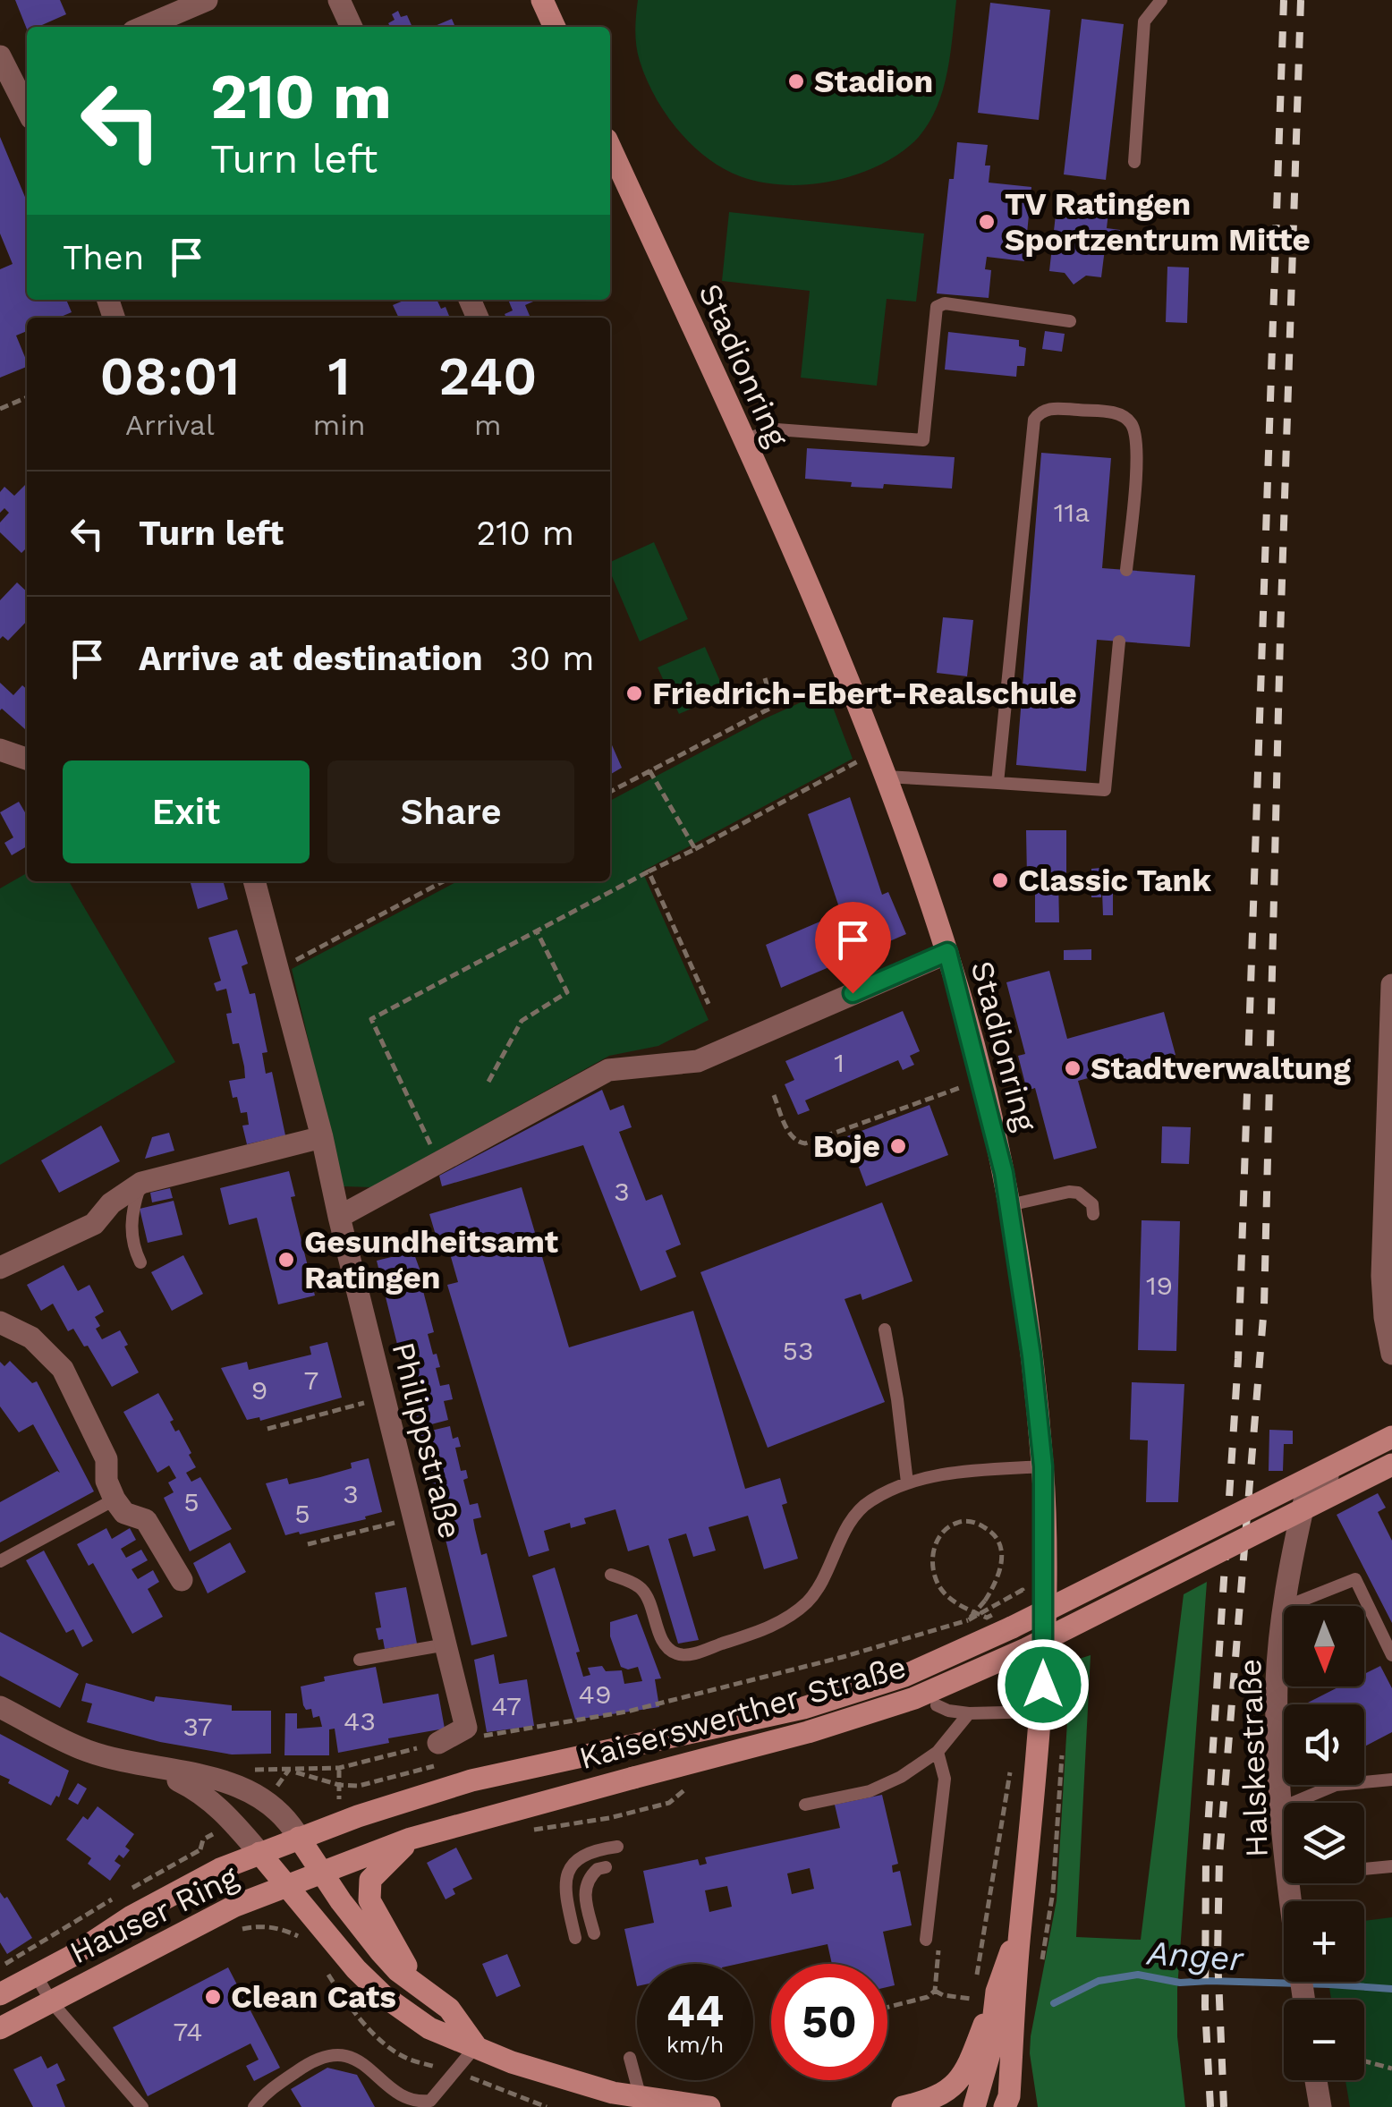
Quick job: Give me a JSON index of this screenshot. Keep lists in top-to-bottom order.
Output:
{
  "streets": {
    "main road": ["Stadionring", "Kaiserswerther Straße", "Hauser Ring"],
    "street": ["Philippstraße", "Halskestraße"]
  },
  "crossings": [
    ["Kaiserswerther Straße", "Hauser Ring"]
  ],
  "water": ["Anger"],
  "places": [
    "Stadion",
    "TV Ratingen Sportzentrum Mitte",
    "Friedrich-Ebert-Realschule",
    "Classic Tank",
    "Stadtverwaltung",
    "Boje",
    "Gesundheitsamt Ratingen",
    "Clean Cats"
  ],
  "house_numbers": [
    "11a",
    "1",
    "3",
    "19",
    "53",
    "7",
    "9",
    "3",
    "5",
    "5",
    "49",
    "47",
    "43",
    "37",
    "74"
  ],
  "north": "bottom",
  "page": {
    "turn": ["210 m", "Turn left"],
    "then": "Then",
    "eta": [
      "08:01",
      "Arrival",
      "1",
      "min",
      "240",
      "m"
    ],
    "list": [
      {
        "name": "Turn left",
        "value": "210 m"
      },
      {
        "name": "Arrive at destination",
        "value": "30 m"
      }
    ],
    "buttons": ["Exit", "Share"],
    "map_buttons": ["+", "−"],
    "speed": "44 km/h",
    "limit": "50"
  }
}
